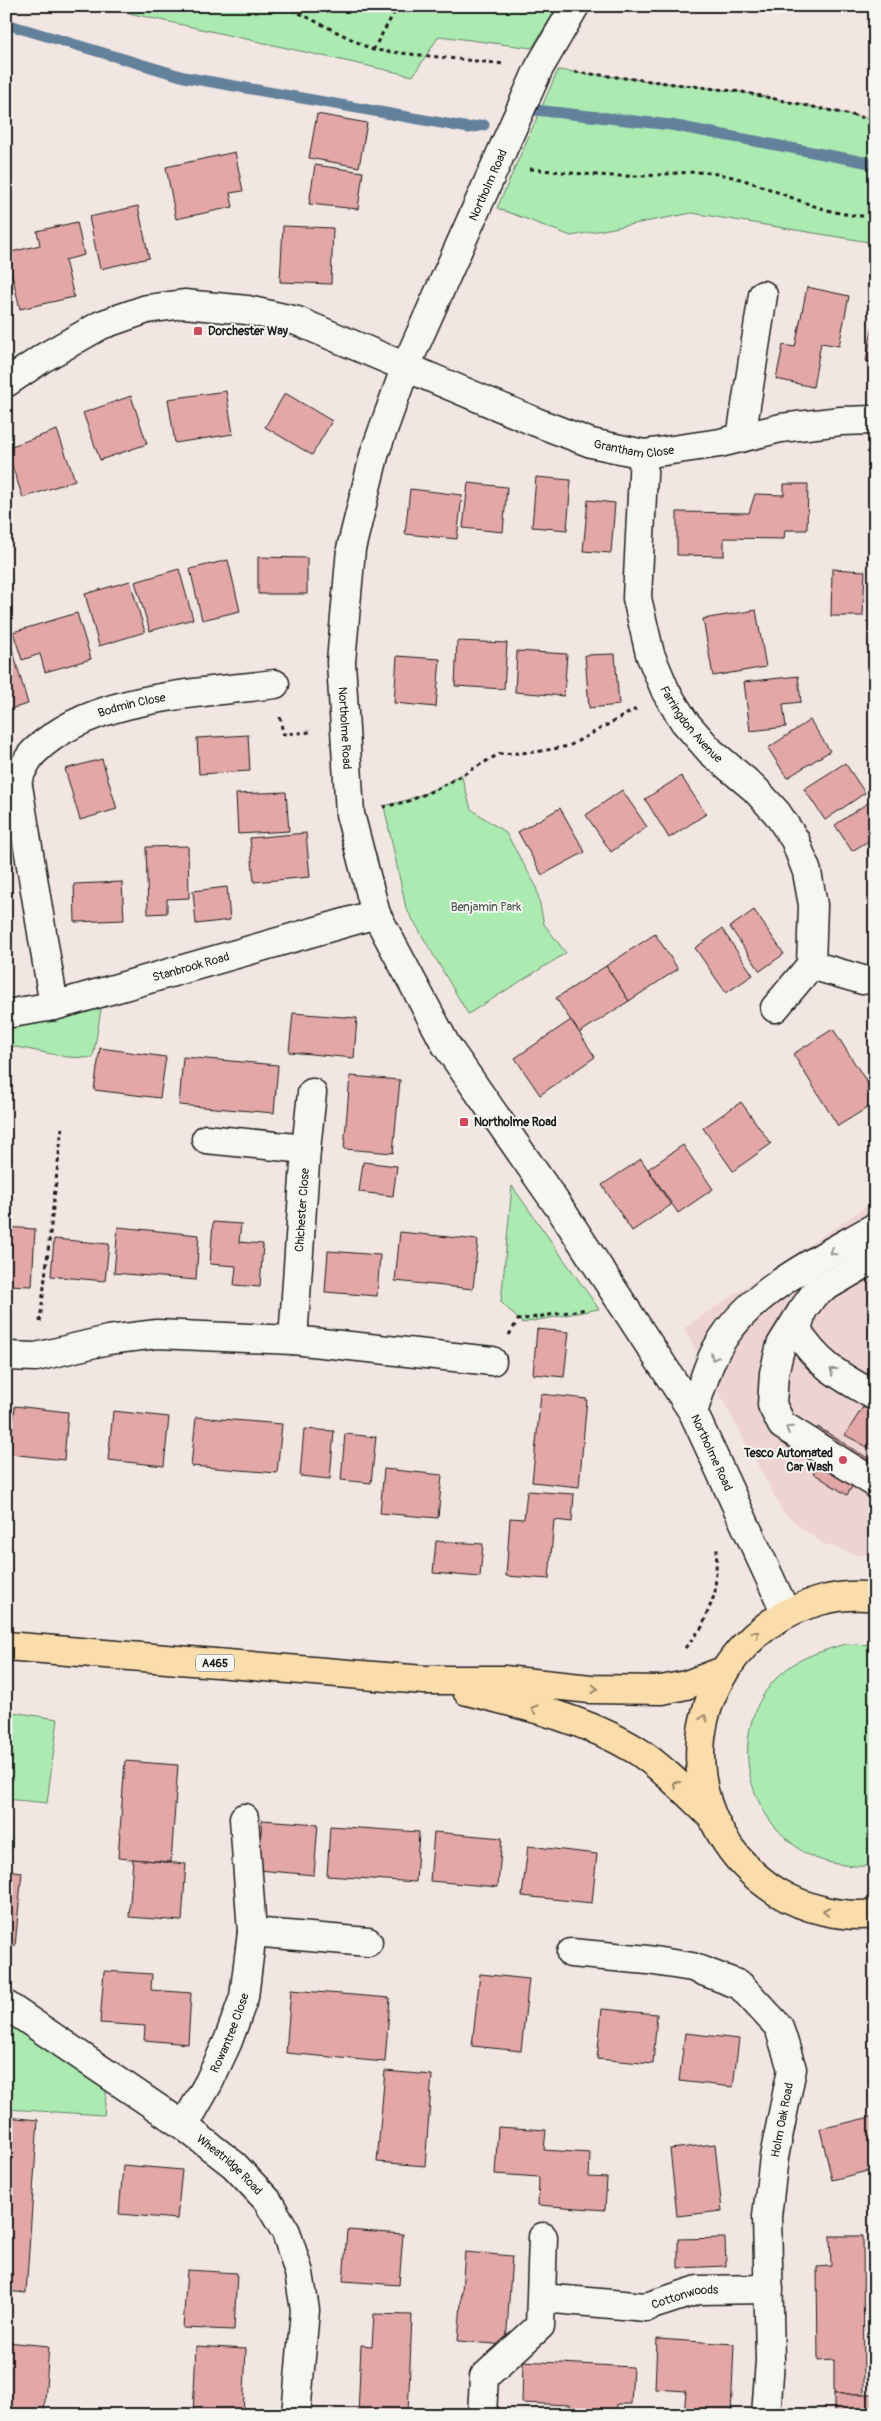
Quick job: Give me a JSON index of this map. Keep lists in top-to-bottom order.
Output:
{
  "streets": {
    "highway": ["A465"],
    "street": [
      "Northolm Road",
      "Grantham Close",
      "Bodmin Close",
      "Farringdon Avenue",
      "Northolme Road",
      "Stanbrook Road",
      "Chichester Close",
      "Rowantree Close",
      "Holm Oak Road",
      "Wheatridge Road",
      "Cottonwoods"
    ]
  },
  "crossings": [
    ["Northolm Road", "Grantham Close"],
    ["Northolm Road", "Northolme Road"],
    ["Grantham Close", "Farringdon Avenue"],
    ["Grantham Close", "Northolme Road"],
    ["Bodmin Close", "Stanbrook Road"],
    ["Northolme Road", "Stanbrook Road"],
    ["Rowantree Close", "Wheatridge Road"],
    ["Holm Oak Road", "Cottonwoods"]
  ],
  "parks": ["Benjamin Park"],
  "places": {
    "transit": ["Dorchester Way", "Northolme Road"],
    "other": ["Tesco Automated Car Wash"]
  }
}
